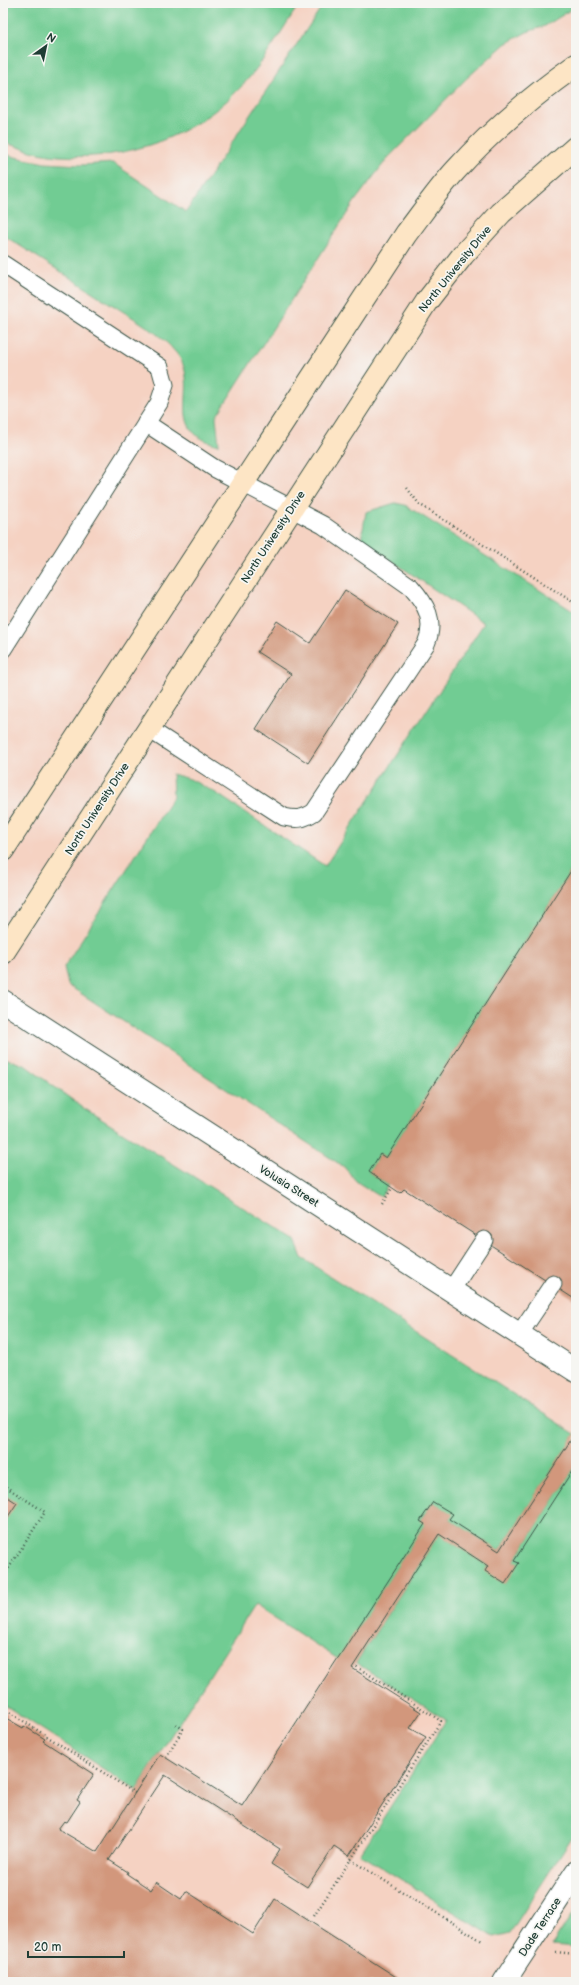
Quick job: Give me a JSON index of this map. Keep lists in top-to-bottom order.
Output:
{
  "streets": {
    "street": ["North University Drive", "Volusia Street", "Dade Terrace"]
  },
  "scale_bar": "20 m",
  "north": "top right"
}
